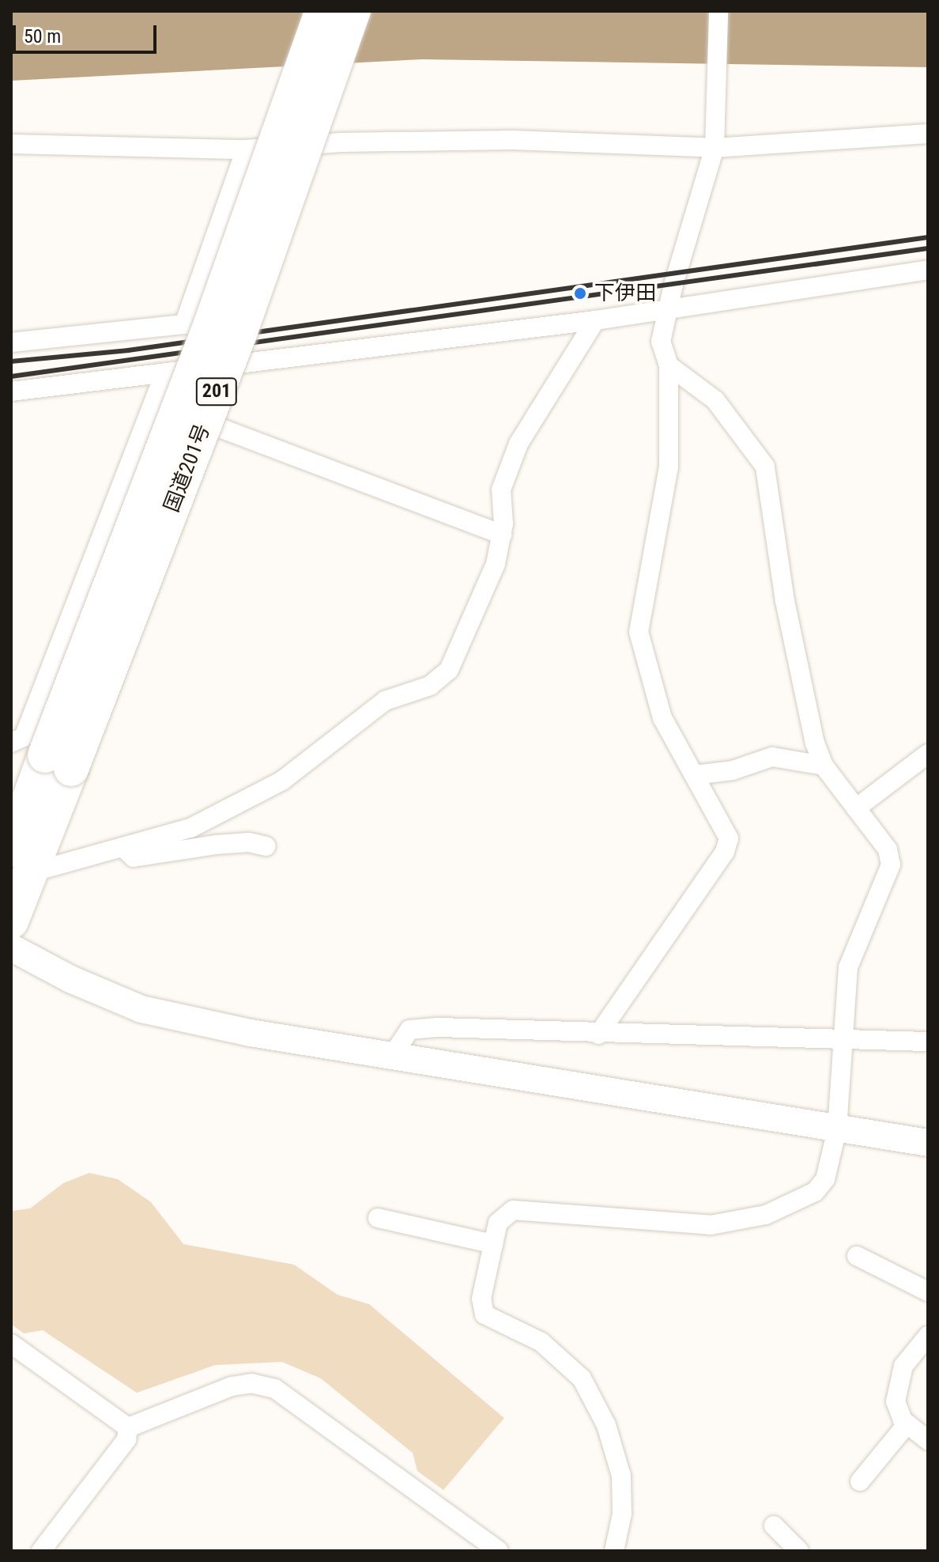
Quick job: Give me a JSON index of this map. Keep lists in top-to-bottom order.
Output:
{
  "streets": {
    "highway": ["201", "国道201号"]
  },
  "places": ["下伊田"],
  "scale_bar": "50 m"
}
